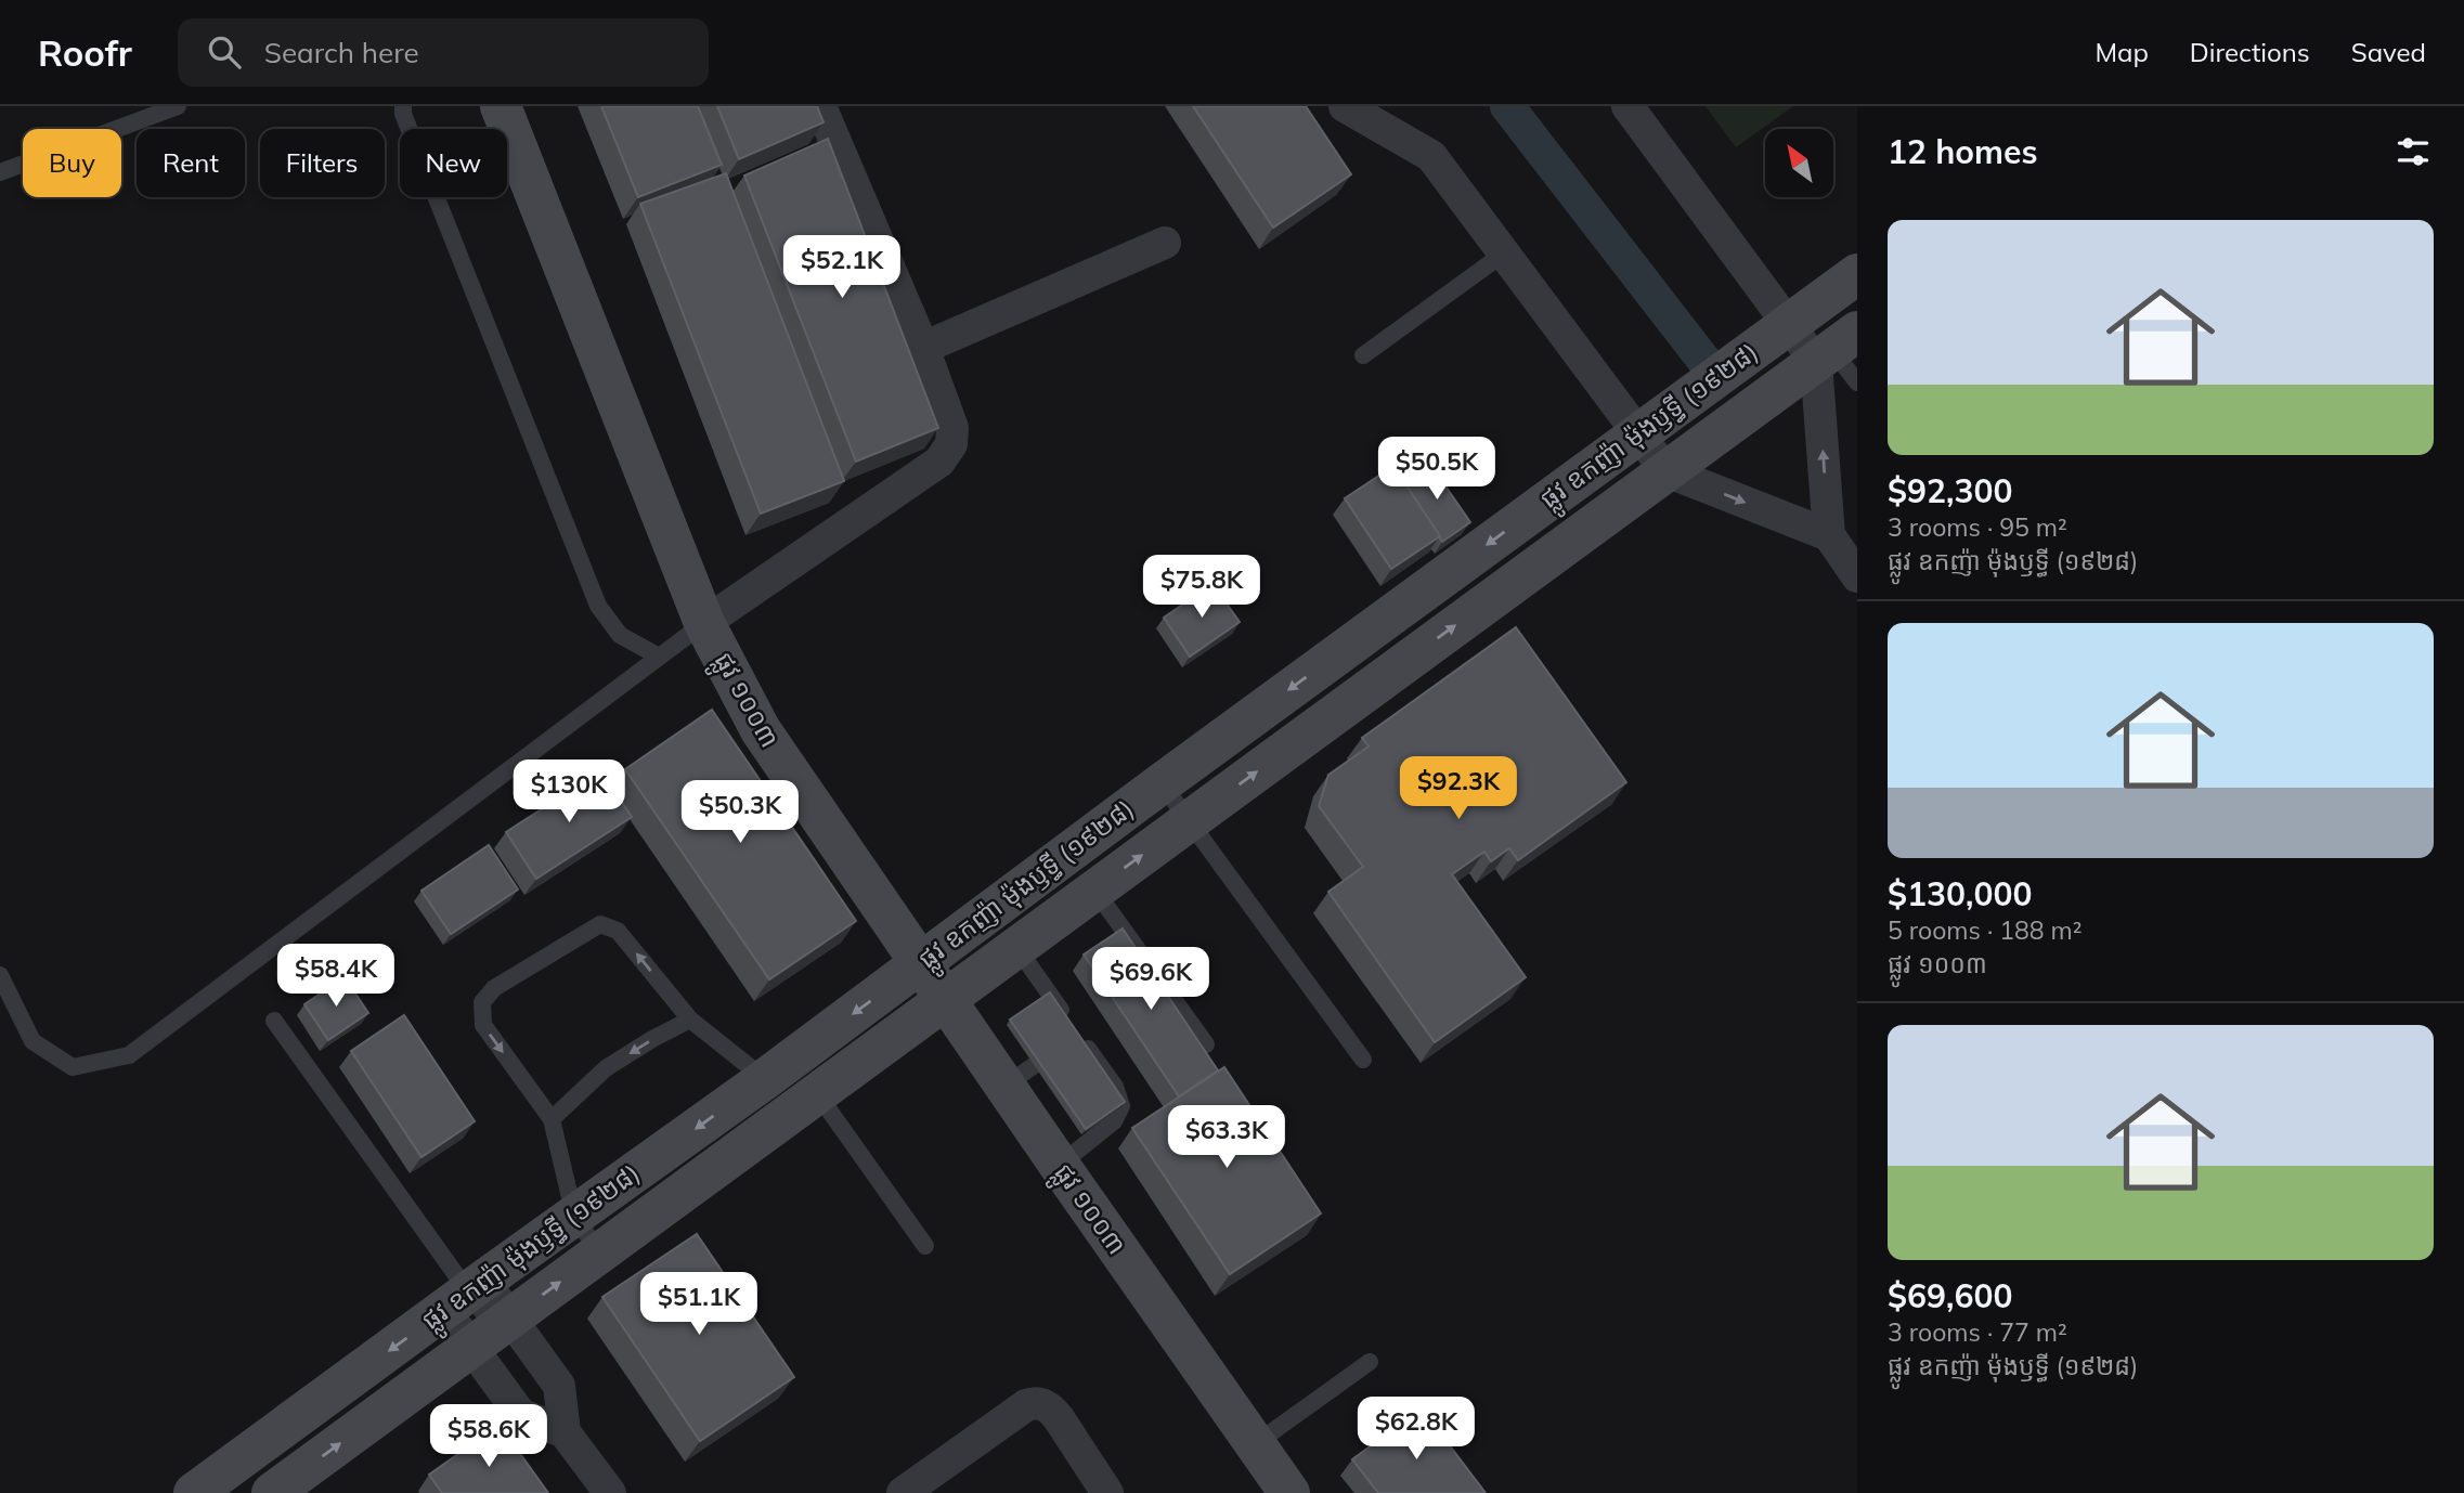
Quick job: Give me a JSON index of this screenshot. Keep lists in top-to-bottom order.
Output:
{
  "streets": {
    "main road": ["ផ្លូវ ឧកញ៉ា ម៉ុងឫទ្ធី (១៩២៨)", "ផ្លូវ ១០០៣"]
  },
  "crossings": [
    ["ផ្លូវ ឧកញ៉ា ម៉ុងឫទ្ធី (១៩២៨)", "ផ្លូវ ១០០៣"]
  ],
  "north": "top left",
  "page": {
    "header": "Roofr",
    "search": "Search here",
    "nav": ["Map", "Directions", "Saved"],
    "heading": "12 homes",
    "chip": [
      "Buy",
      "Rent",
      "Filters",
      "New"
    ],
    "list": [
      {
        "name": "$92,300",
        "note": "3 rooms · 95 m² · ផ្លូវ ឧកញ៉ា ម៉ុងឫទ្ធី (១៩២៨)"
      },
      {
        "name": "$130,000",
        "note": "5 rooms · 188 m² · ផ្លូវ ១០០៣"
      },
      {
        "name": "$69,600",
        "note": "3 rooms · 77 m² · ផ្លូវ ឧកញ៉ា ម៉ុងឫទ្ធី (១៩២៨)"
      }
    ],
    "price": [
      "$52.1K",
      "$50.5K",
      "$75.8K",
      "$92.3K",
      "$130K",
      "$50.3K",
      "$58.4K",
      "$69.6K",
      "$63.3K",
      "$51.1K",
      "$62.8K",
      "$58.6K"
    ]
  }
}
